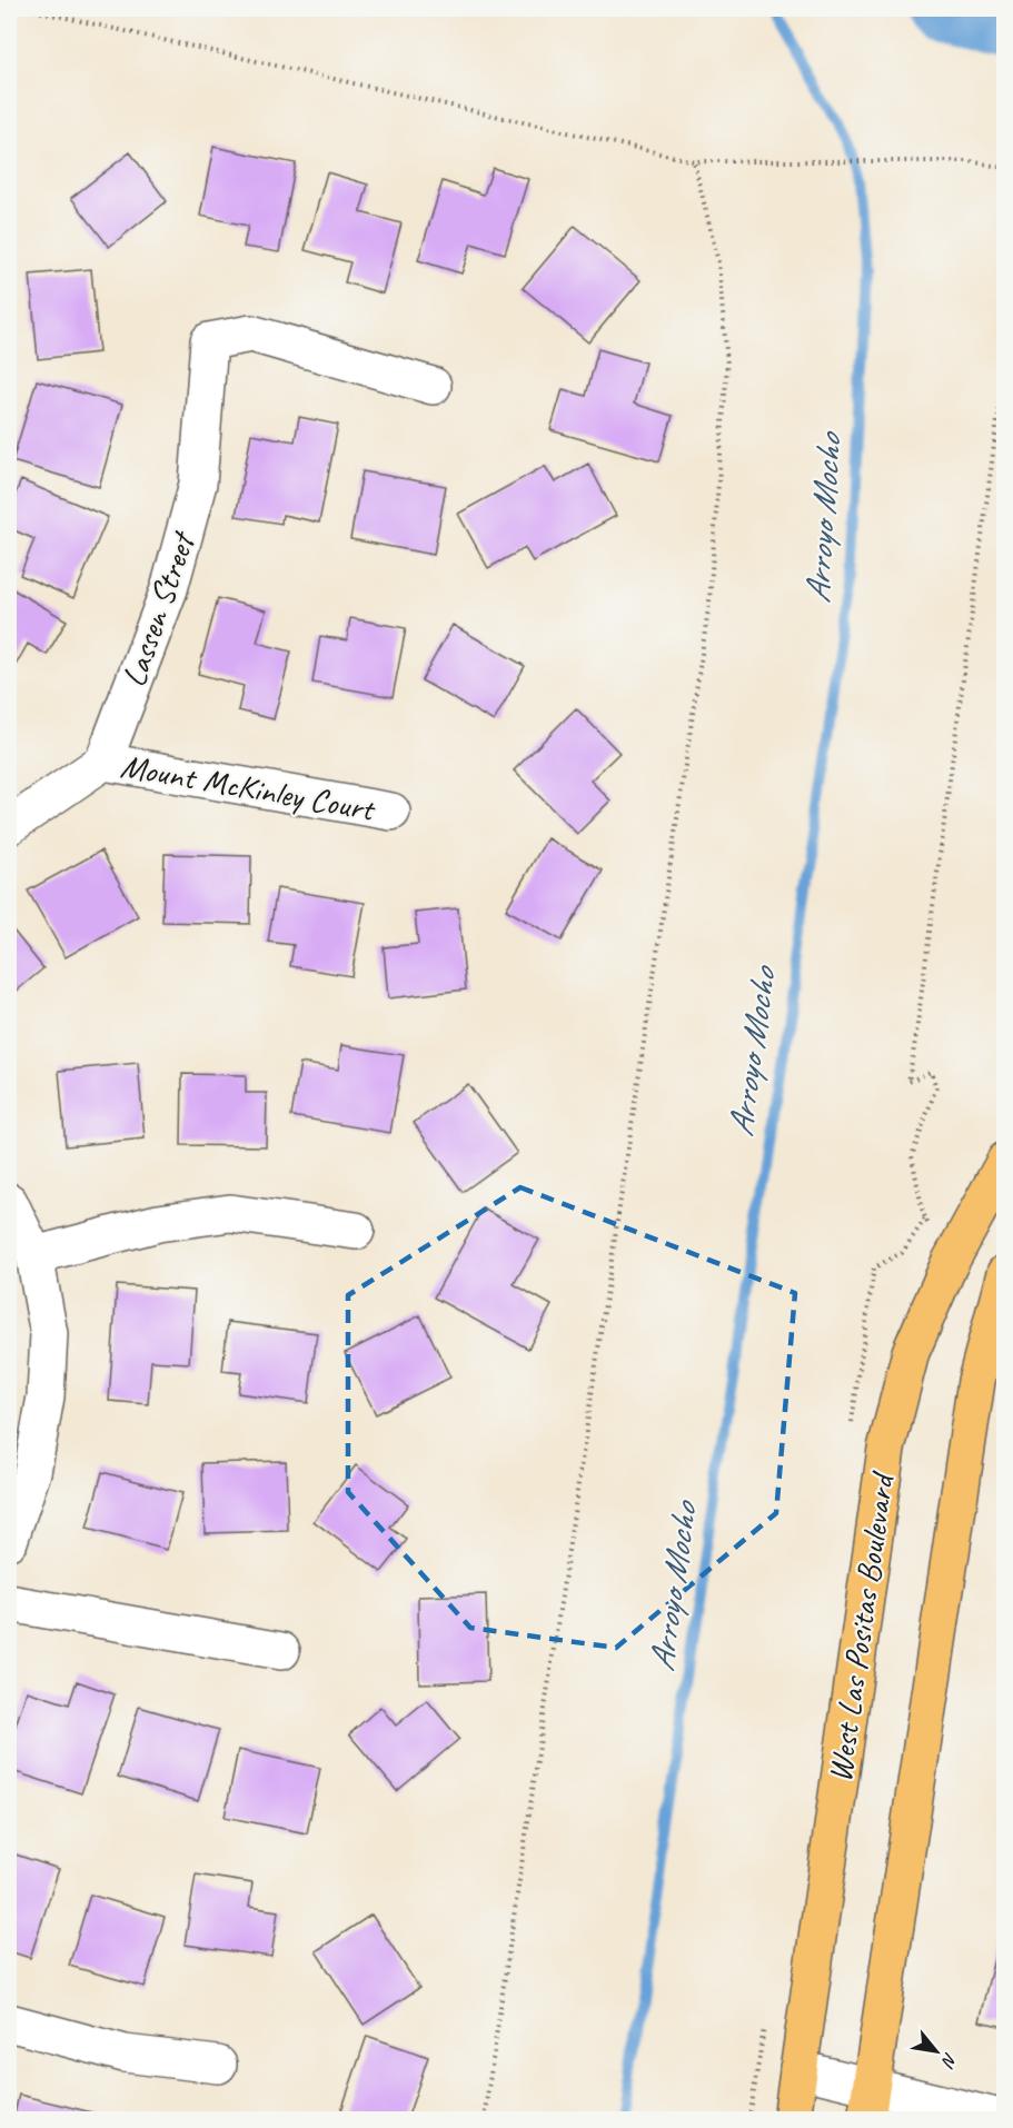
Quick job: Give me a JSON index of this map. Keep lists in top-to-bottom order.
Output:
{
  "streets": {
    "main road": ["West Las Positas Boulevard"],
    "street": ["Lassen Street", "Mount McKinley Court"]
  },
  "crossings": [
    ["Lassen Street", "Mount McKinley Court"]
  ],
  "water": ["Arroyo Mocho"],
  "north": "bottom right"
}
